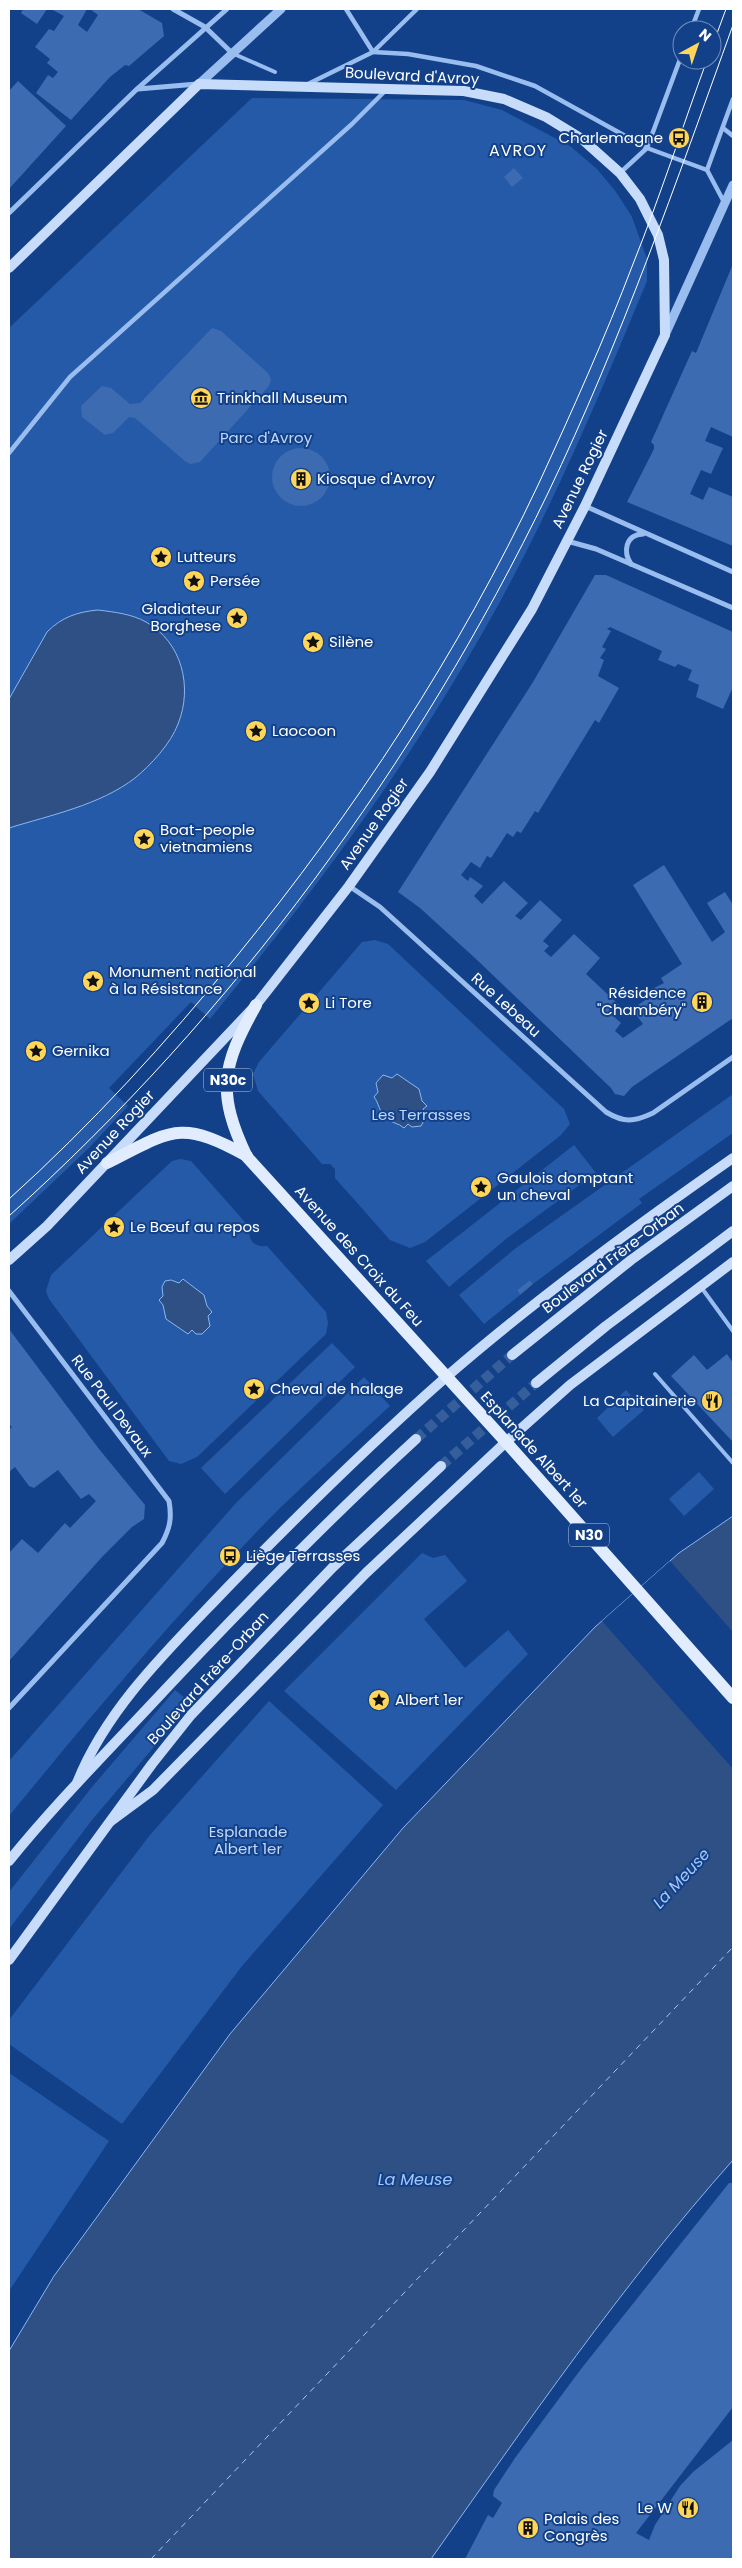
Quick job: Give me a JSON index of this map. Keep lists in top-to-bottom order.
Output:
{
  "streets": {
    "main road": [
      "Boulevard d'Avroy",
      "Avenue Rogier",
      "N30c",
      "Avenue des Croix du Feu",
      "Boulevard Frère-Orban",
      "Esplanade Albert 1er",
      "N30"
    ],
    "street": ["Rue Lebeau", "Rue Paul Devaux"]
  },
  "crossings": [
    ["Boulevard d'Avroy", "Avenue Rogier"],
    ["Avenue Rogier", "Rue Lebeau"],
    ["Avenue Rogier", "N30c"],
    ["N30c", "Avenue des Croix du Feu"],
    ["Avenue des Croix du Feu", "Esplanade Albert 1er"]
  ],
  "districts": ["AVROY"],
  "water": ["La Meuse"],
  "parks": ["Parc d'Avroy", "Les Terrasses", "Esplanade Albert 1er"],
  "places": {
    "bus stop": ["Charlemagne", "Liège Terrasses"],
    "museum": ["Trinkhall Museum"],
    "building": ["Kiosque d'Avroy", "Résidence \"Chambéry\"", "Palais des Congrès"],
    "place": [
      "Lutteurs",
      "Persée",
      "Gladiateur Borghese",
      "Silène",
      "Laocoon",
      "Boat-people vietnamiens",
      "Monument national à la Résistance",
      "Li Tore",
      "Gernika",
      "Gaulois domptant un cheval",
      "Le Bœuf au repos",
      "Cheval de halage",
      "Albert 1er"
    ],
    "restaurant": ["La Capitainerie", "Le W"]
  },
  "north": "top right"
}
